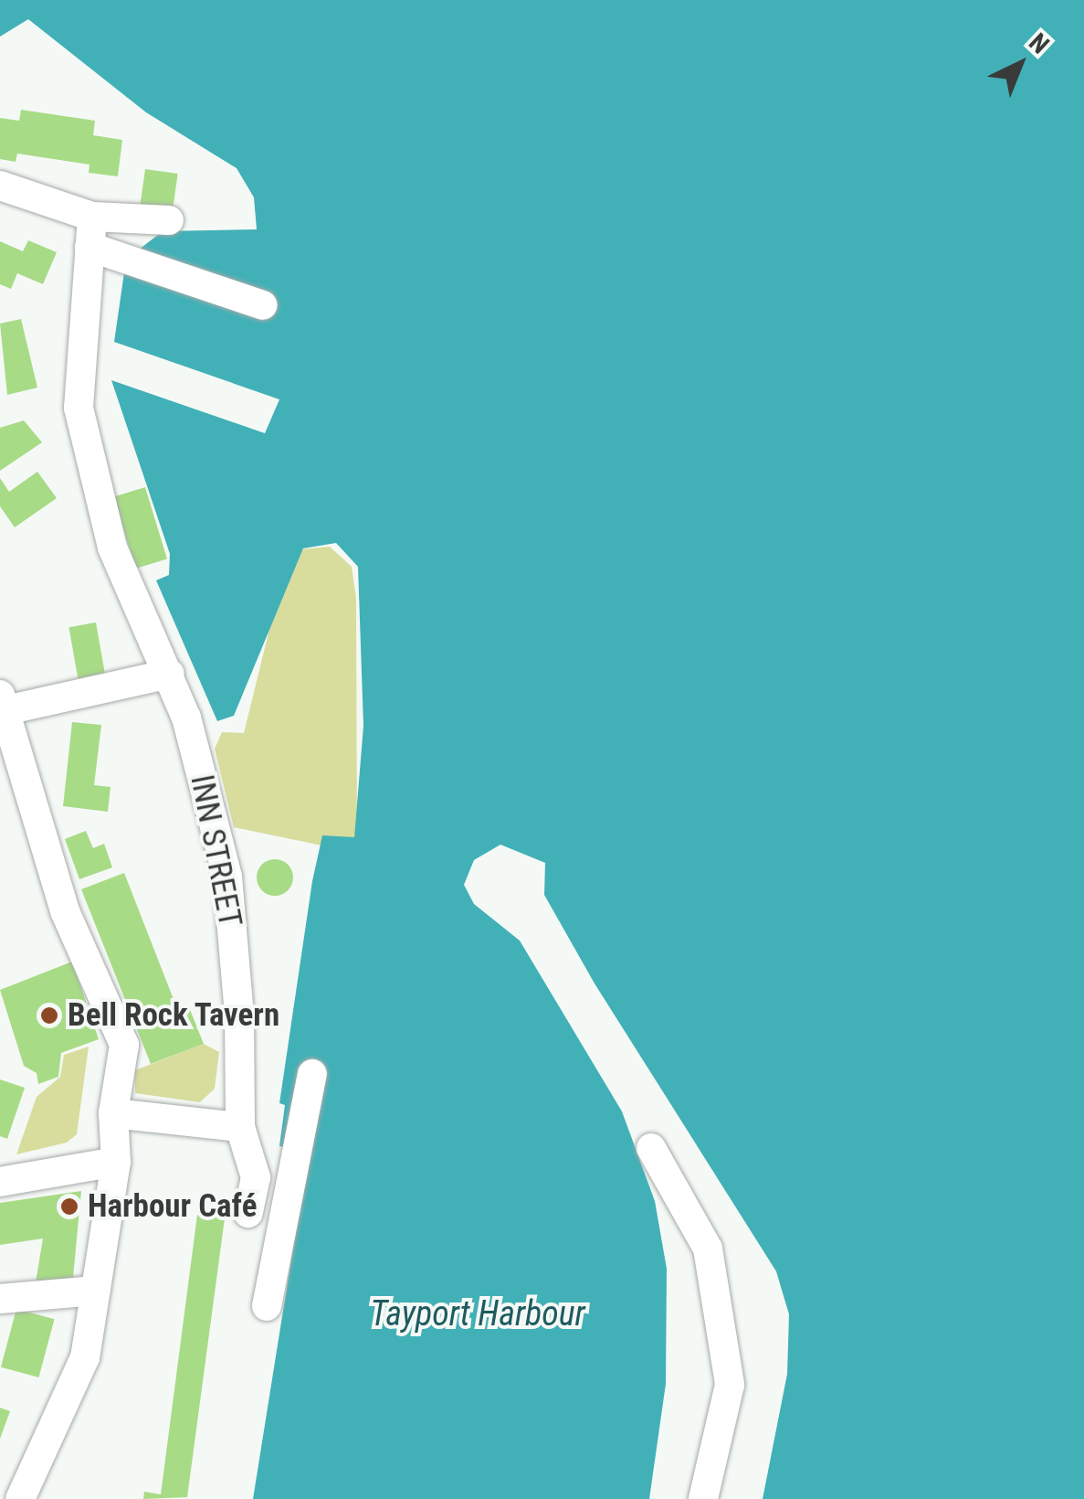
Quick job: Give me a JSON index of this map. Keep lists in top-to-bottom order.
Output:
{
  "streets": {
    "street": ["INN STREET"]
  },
  "water": ["Tayport Harbour"],
  "places": ["Bell Rock Tavern", "Harbour Café"],
  "north": "top right"
}
